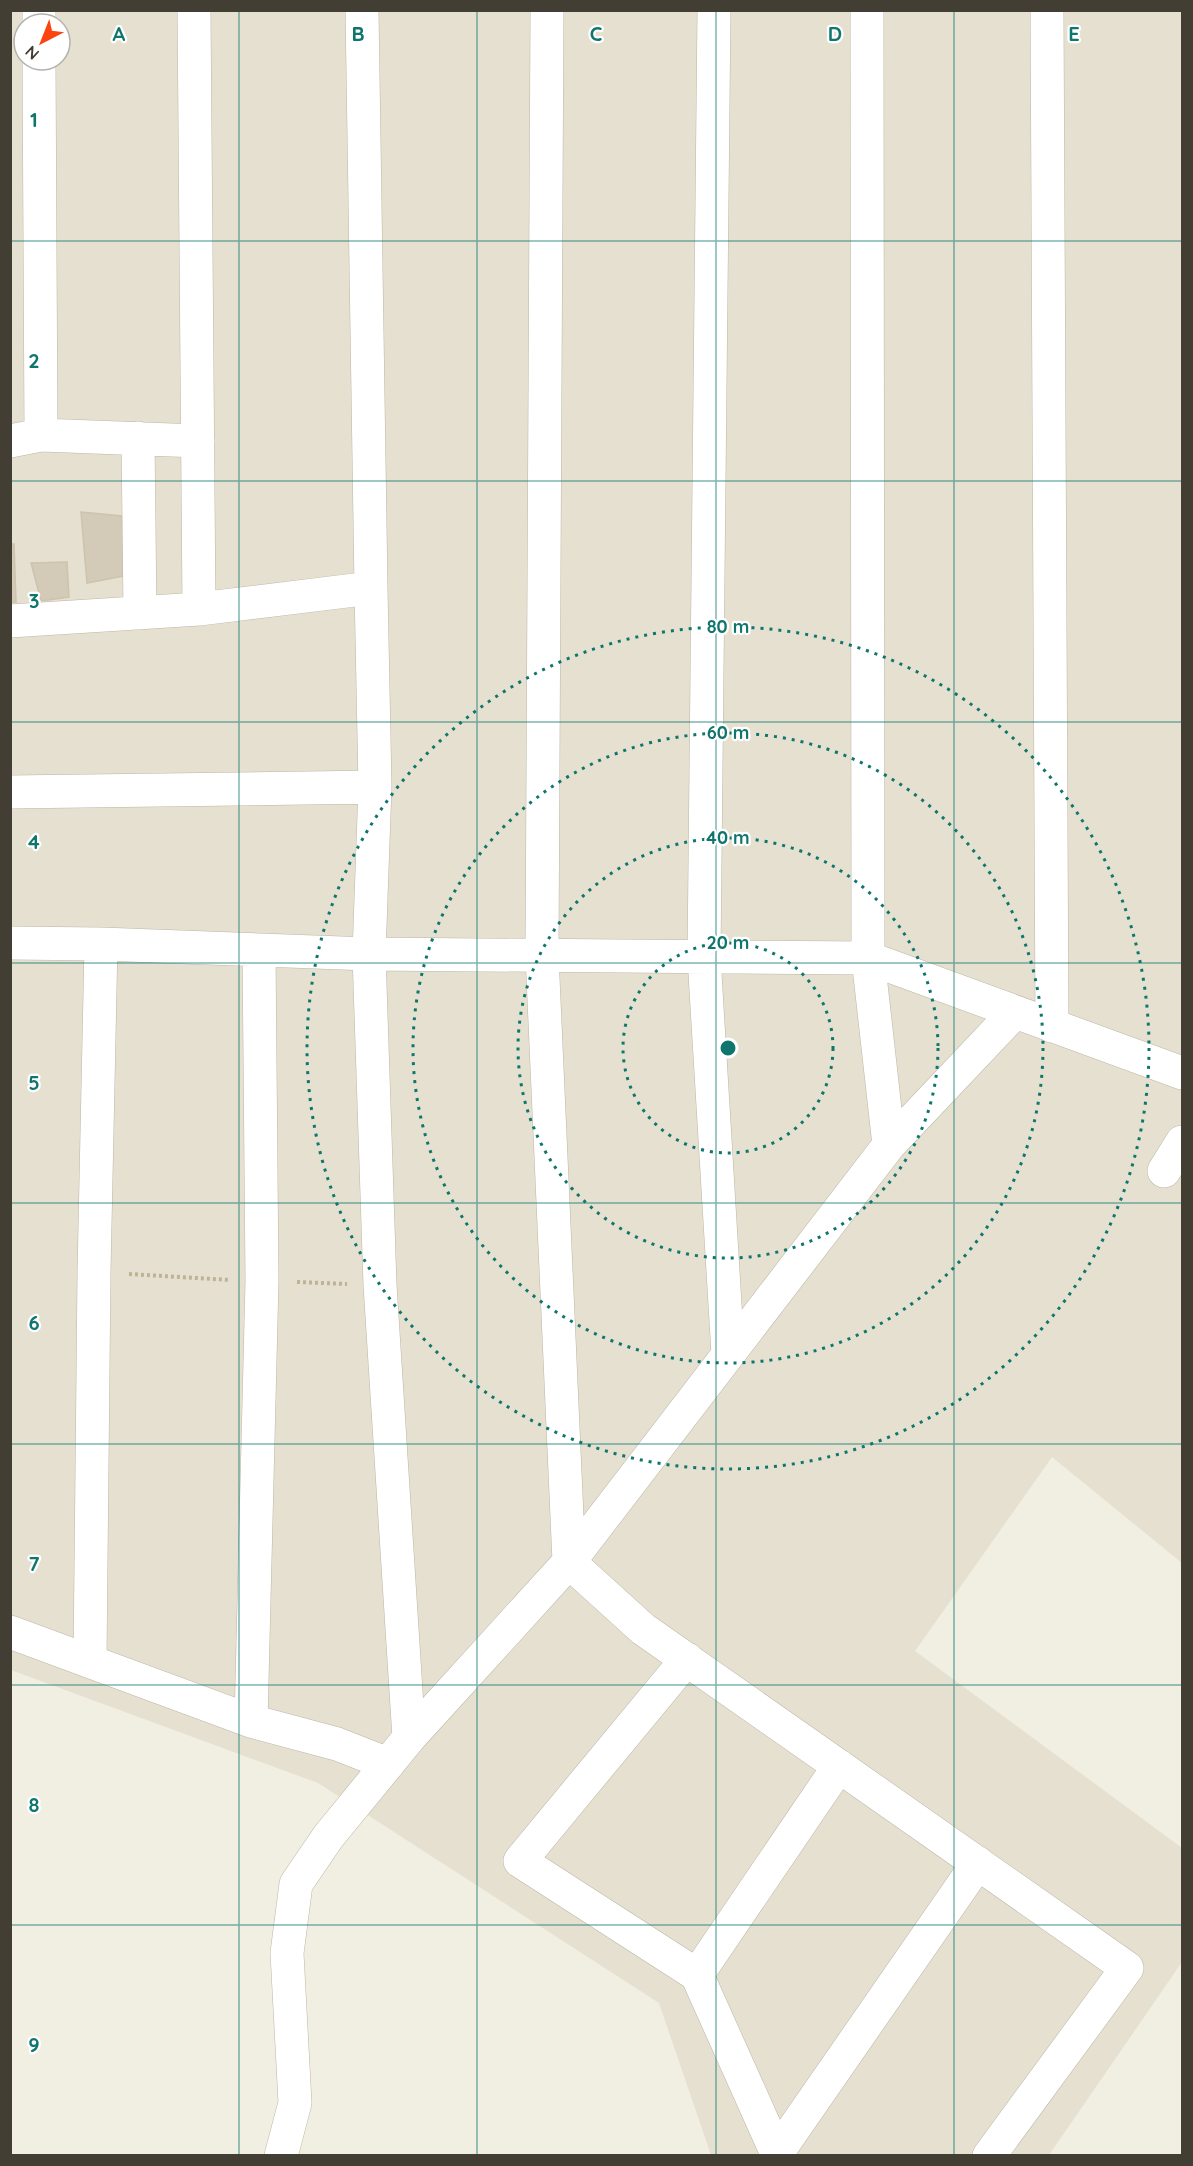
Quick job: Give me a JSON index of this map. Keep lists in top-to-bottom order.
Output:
{
  "north": "bottom left",
  "grid": {
    "columns": [
      "A",
      "B",
      "C",
      "D",
      "E"
    ],
    "rows": [
      "1",
      "2",
      "3",
      "4",
      "5",
      "6",
      "7",
      "8",
      "9"
    ]
  },
  "rings": [
    "80 m",
    "60 m",
    "40 m",
    "20 m"
  ]
}
